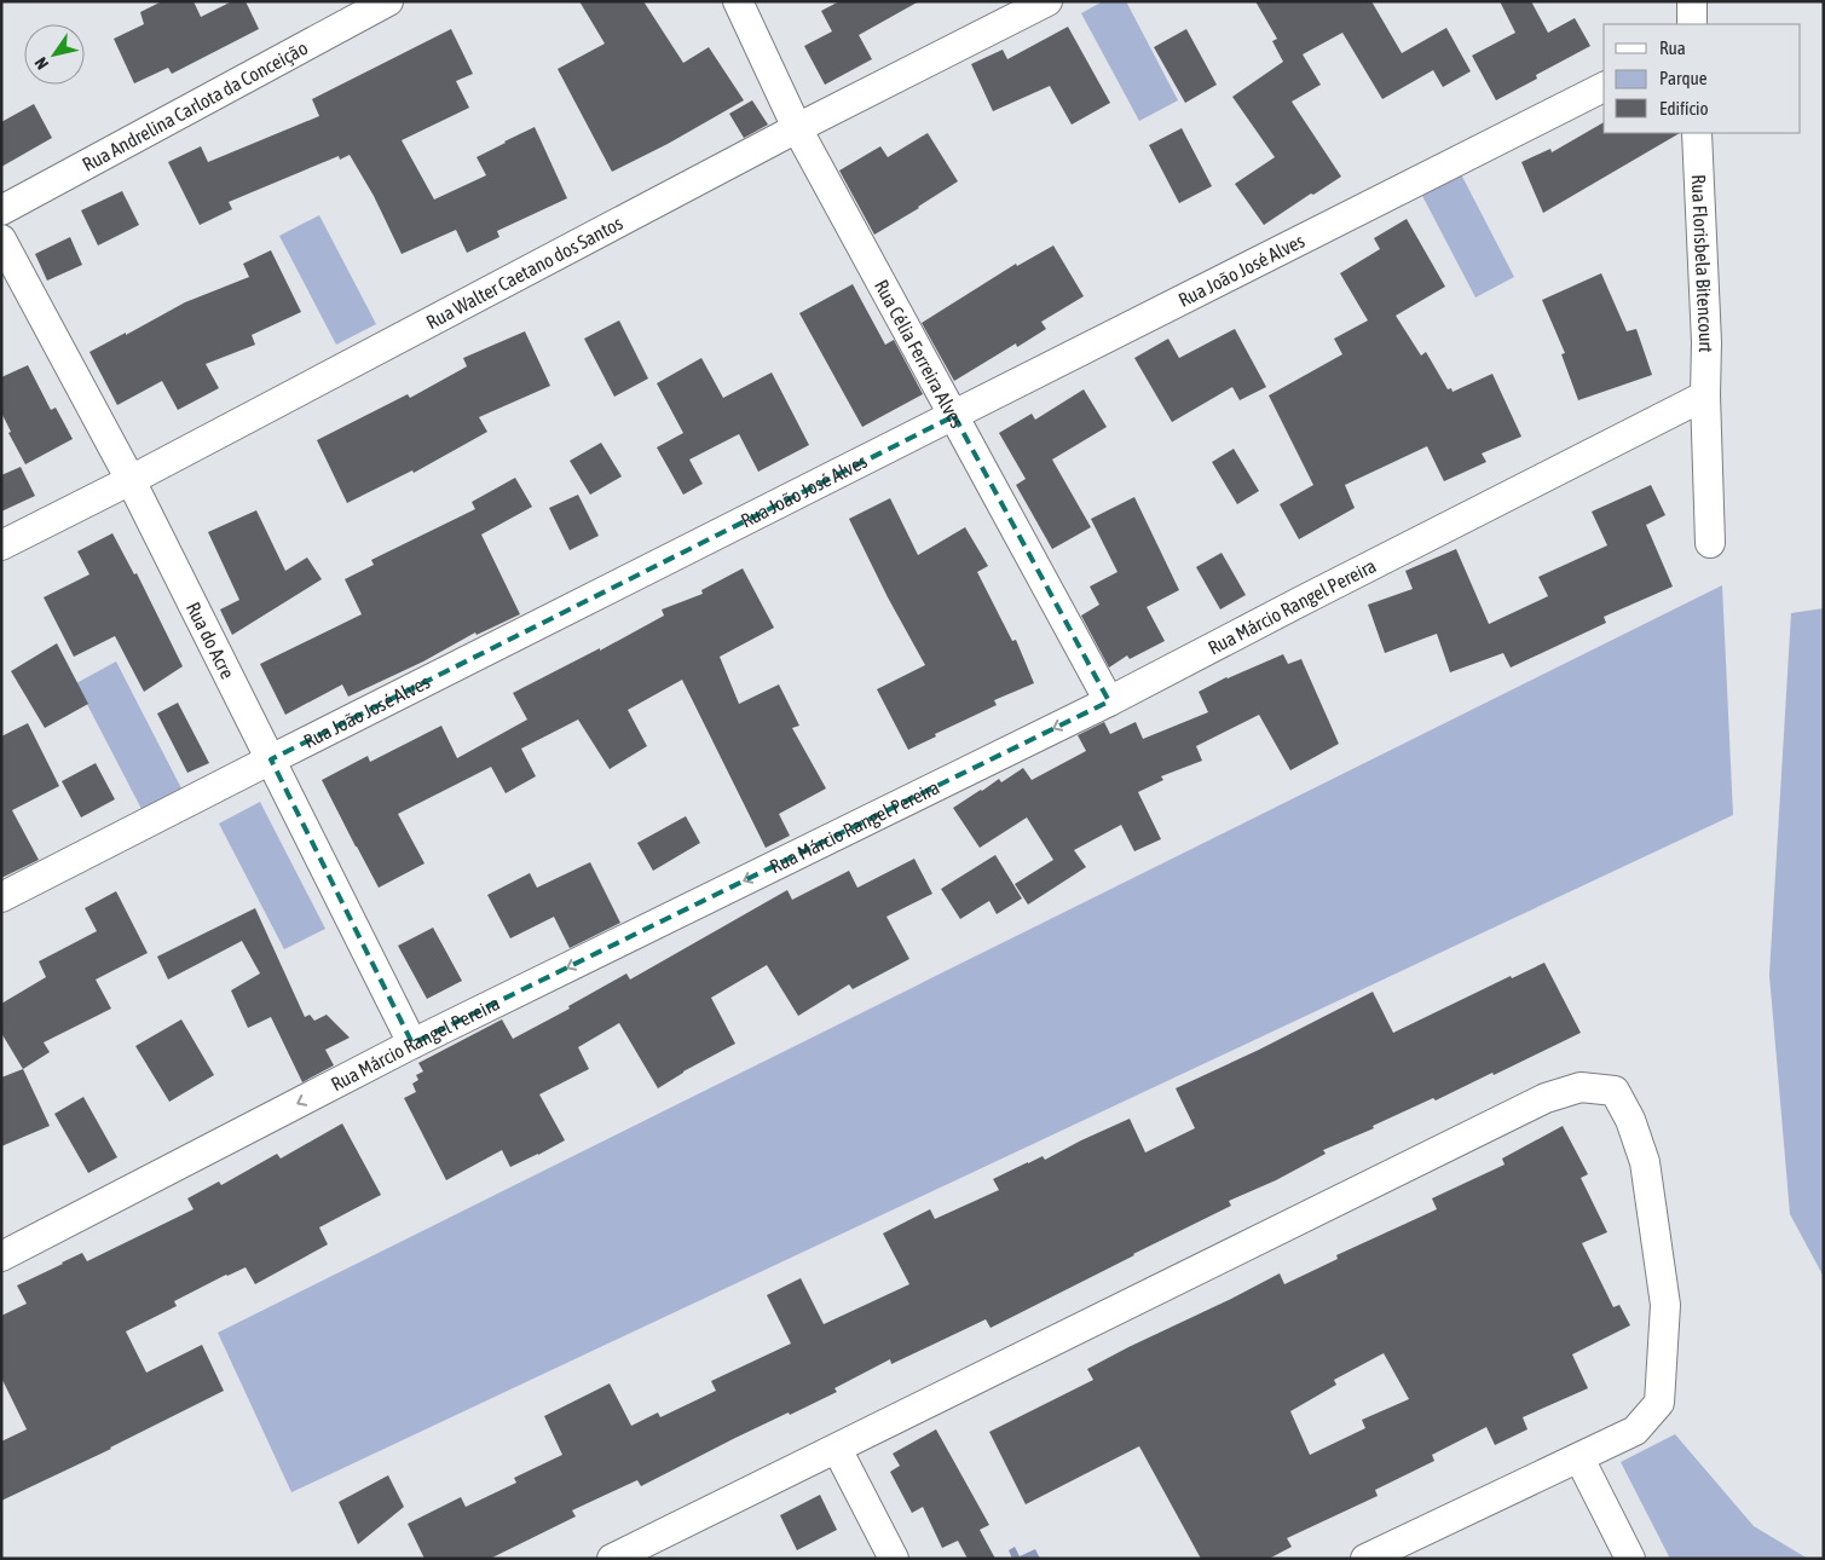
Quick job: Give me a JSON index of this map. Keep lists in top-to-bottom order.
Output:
{
  "streets": {
    "street": [
      "Rua Andrelina Carlota da Conceição",
      "Rua Florisbela Bitencourt",
      "Rua João José Alves",
      "Rua Walter Caetano dos Santos",
      "Rua Célia Ferreira Alves",
      "Rua Márcio Rangel Pereira",
      "Rua do Acre"
    ]
  },
  "crossings": [
    ["Rua Florisbela Bitencourt", "Rua Márcio Rangel Pereira"],
    ["Rua João José Alves", "Rua Célia Ferreira Alves"],
    ["Rua João José Alves", "Rua do Acre"],
    ["Rua Walter Caetano dos Santos", "Rua Célia Ferreira Alves"],
    ["Rua Walter Caetano dos Santos", "Rua do Acre"],
    ["Rua Célia Ferreira Alves", "Rua Márcio Rangel Pereira"],
    ["Rua Márcio Rangel Pereira", "Rua do Acre"]
  ],
  "one_way": ["Rua Márcio Rangel Pereira"],
  "legend": ["Rua", "Parque", "Edifício"],
  "north": "bottom left"
}
